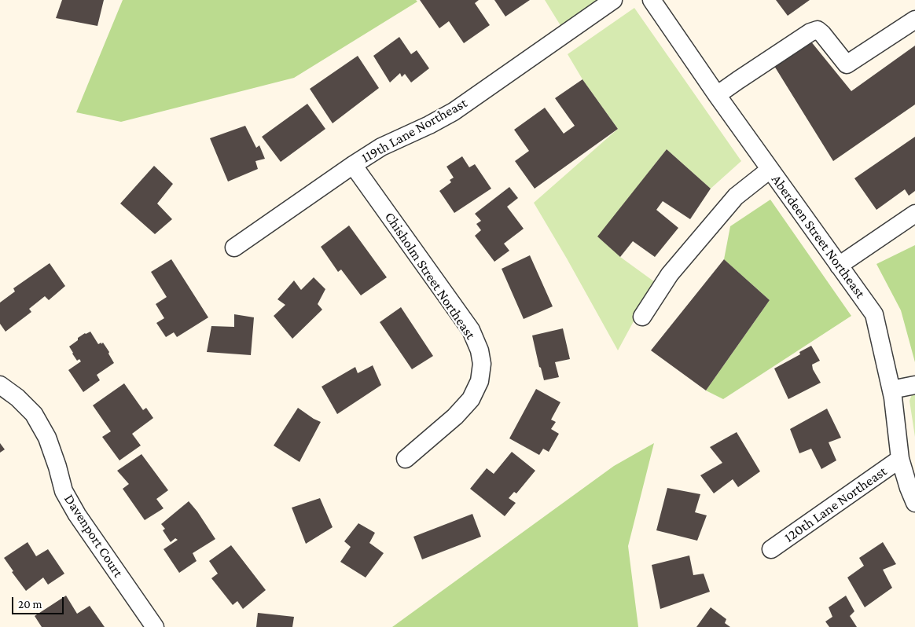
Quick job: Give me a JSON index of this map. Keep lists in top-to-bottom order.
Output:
{
  "streets": {
    "street": [
      "119th Lane Northeast",
      "Aberdeen Street Northeast",
      "Chisholm Street Northeast",
      "120th Lane Northeast",
      "Davenport Court"
    ]
  },
  "crossings": [
    ["119th Lane Northeast", "Chisholm Street Northeast"],
    ["Aberdeen Street Northeast", "120th Lane Northeast"]
  ],
  "scale_bar": "20 m"
}
